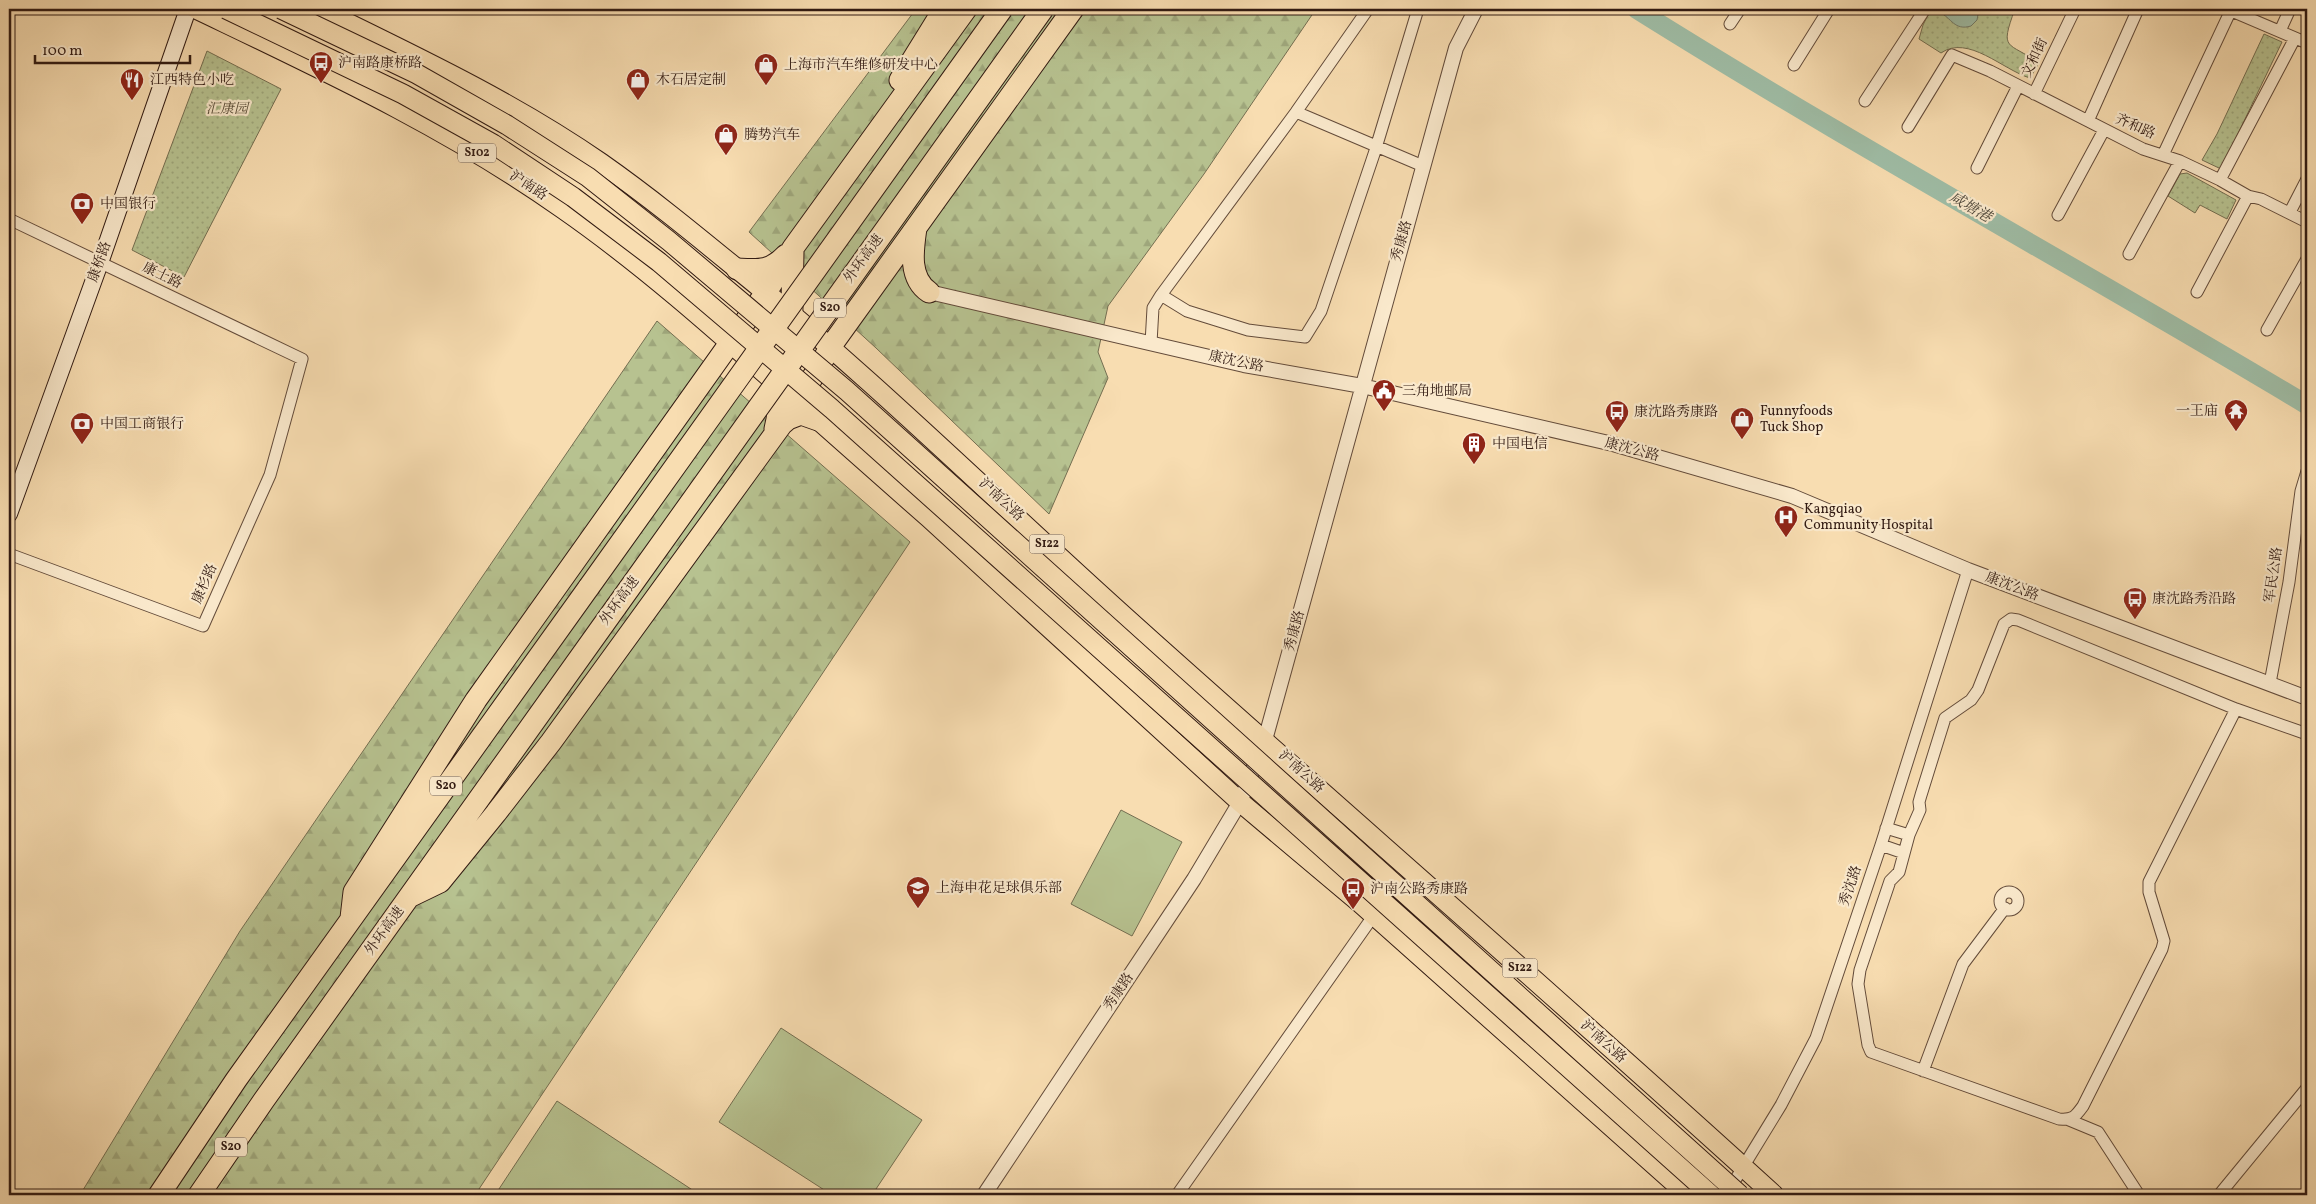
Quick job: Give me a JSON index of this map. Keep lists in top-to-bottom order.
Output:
{
  "streets": {
    "highway": ["外环高速", "S20"],
    "main road": [
      "S102",
      "沪南路",
      "康桥路",
      "沪南公路",
      "S122"
    ],
    "street": [
      "文和街",
      "齐和路",
      "秀康路",
      "康士路",
      "康沈公路",
      "军民公路",
      "康杉路",
      "秀沈路"
    ]
  },
  "crossings": [
    ["文和街", "齐和路"],
    ["秀康路", "康沈公路"],
    ["秀康路", "沪南公路"],
    ["康桥路", "康士路"],
    ["康士路", "康杉路"],
    ["康沈公路", "军民公路"],
    ["康沈公路", "秀沈路"],
    ["沪南公路", "秀沈路"]
  ],
  "water": ["咸塘港"],
  "parks": ["汇康园"],
  "places": {
    "bus stop": [
      "沪南路康桥路",
      "康沈路秀康路",
      "康沈路秀沿路",
      "沪南公路秀康路"
    ],
    "shop": [
      "上海市汽车维修研发中心",
      "木石居定制",
      "腾势汽车",
      "Funnyfoods Tuck Shop"
    ],
    "restaurant": ["江西特色小吃"],
    "bank": ["中国银行", "中国工商银行"],
    "public building": ["三角地邮局"],
    "temple": ["一王庙"],
    "building": ["中国电信"],
    "hospital": ["Kangqiao Community Hospital"],
    "school or university": ["上海申花足球俱乐部"]
  },
  "scale_bar": "100 m"
}
